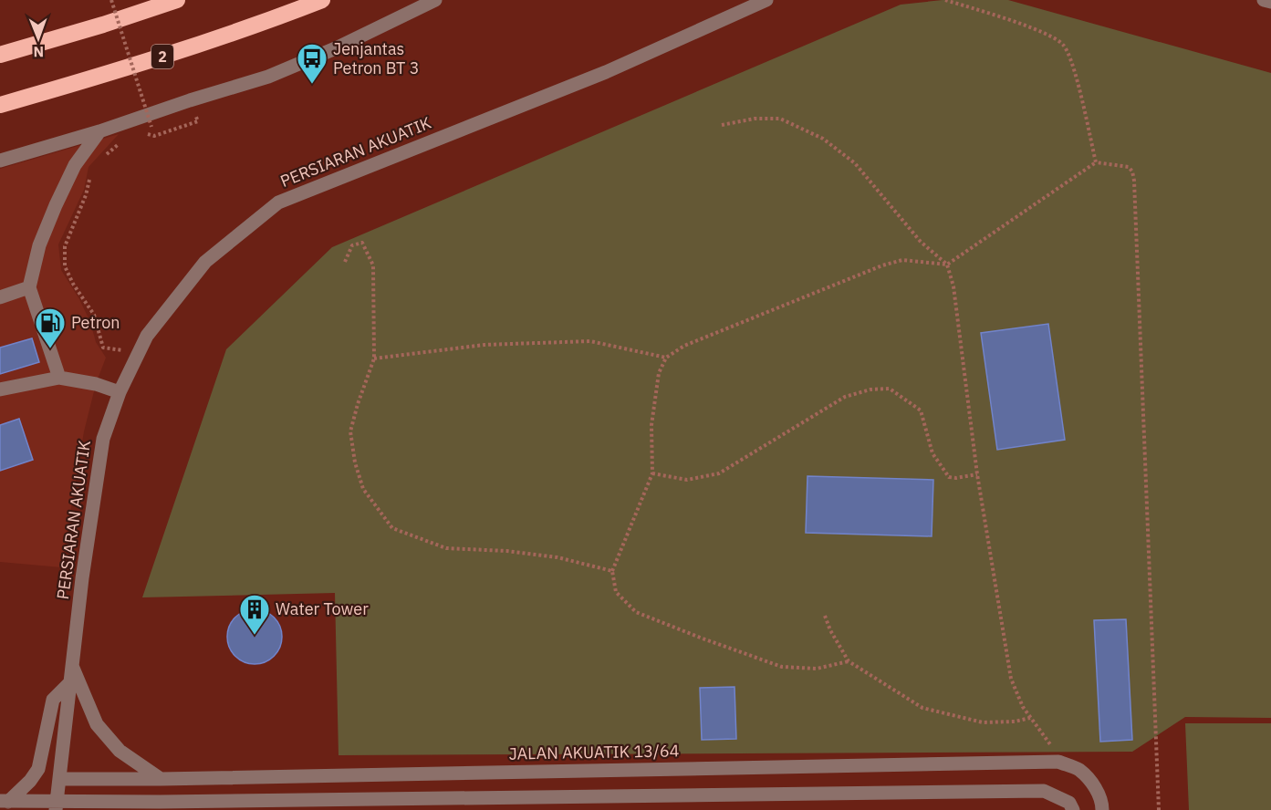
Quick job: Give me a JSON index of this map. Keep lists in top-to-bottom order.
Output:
{
  "streets": {
    "highway": ["2"],
    "street": ["PERSIARAN AKUATIK", "JALAN AKUATIK 13/64"]
  },
  "crossings": [
    ["PERSIARAN AKUATIK", "JALAN AKUATIK 13/64"]
  ],
  "places": {
    "bus stop": ["Jenjantas Petron BT 3"],
    "fuel station": ["Petron"],
    "building": ["Water Tower"]
  },
  "north": "bottom"
}
